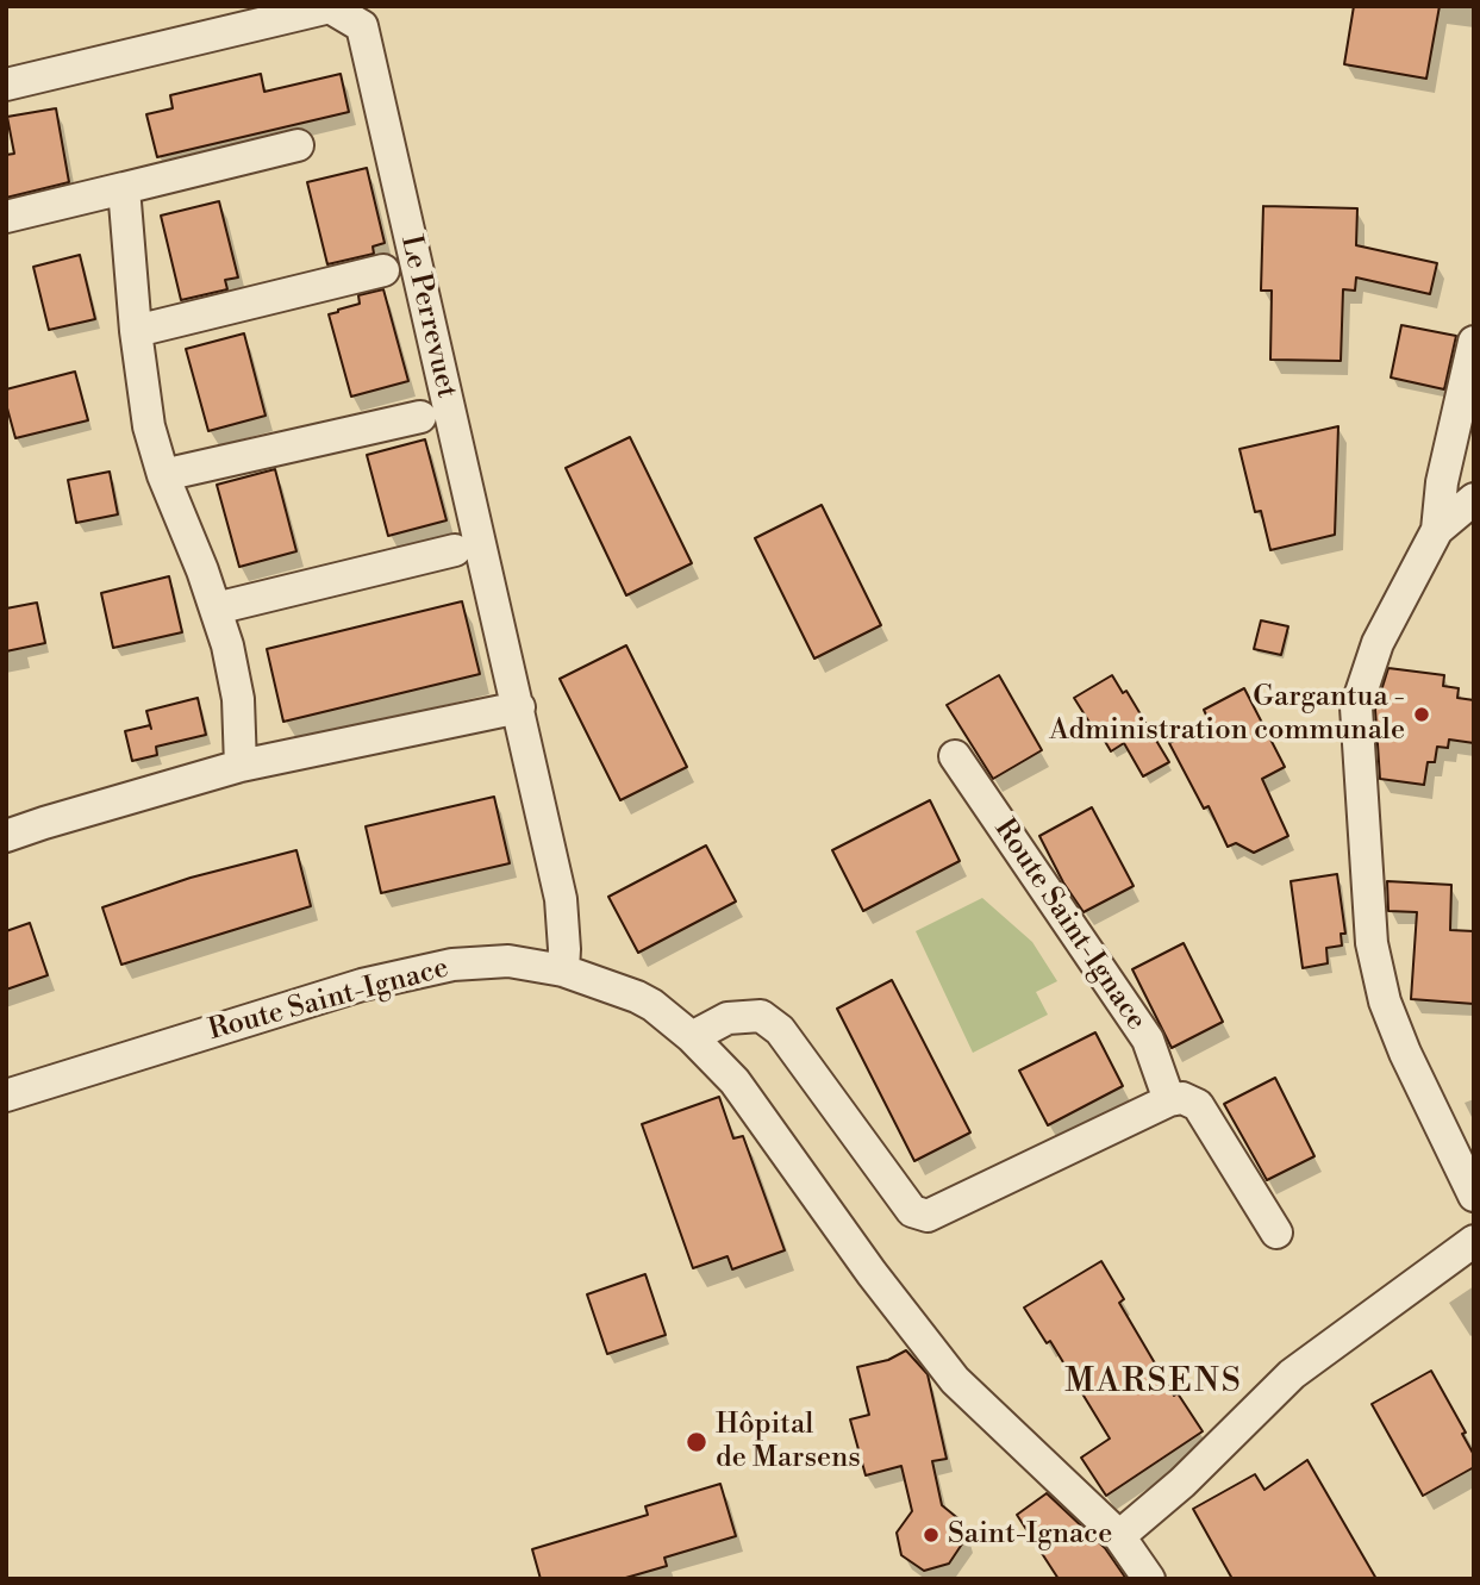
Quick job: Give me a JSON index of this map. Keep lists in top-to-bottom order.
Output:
{
  "streets": {
    "street": ["Le Perrevuet", "Route Saint-Ignace"]
  },
  "crossings": [
    ["Le Perrevuet", "Route Saint-Ignace"]
  ],
  "districts": ["MARSENS"],
  "places": ["Gargantua - Administration communale", "Hôpital de Marsens", "Saint-Ignace"]
}
